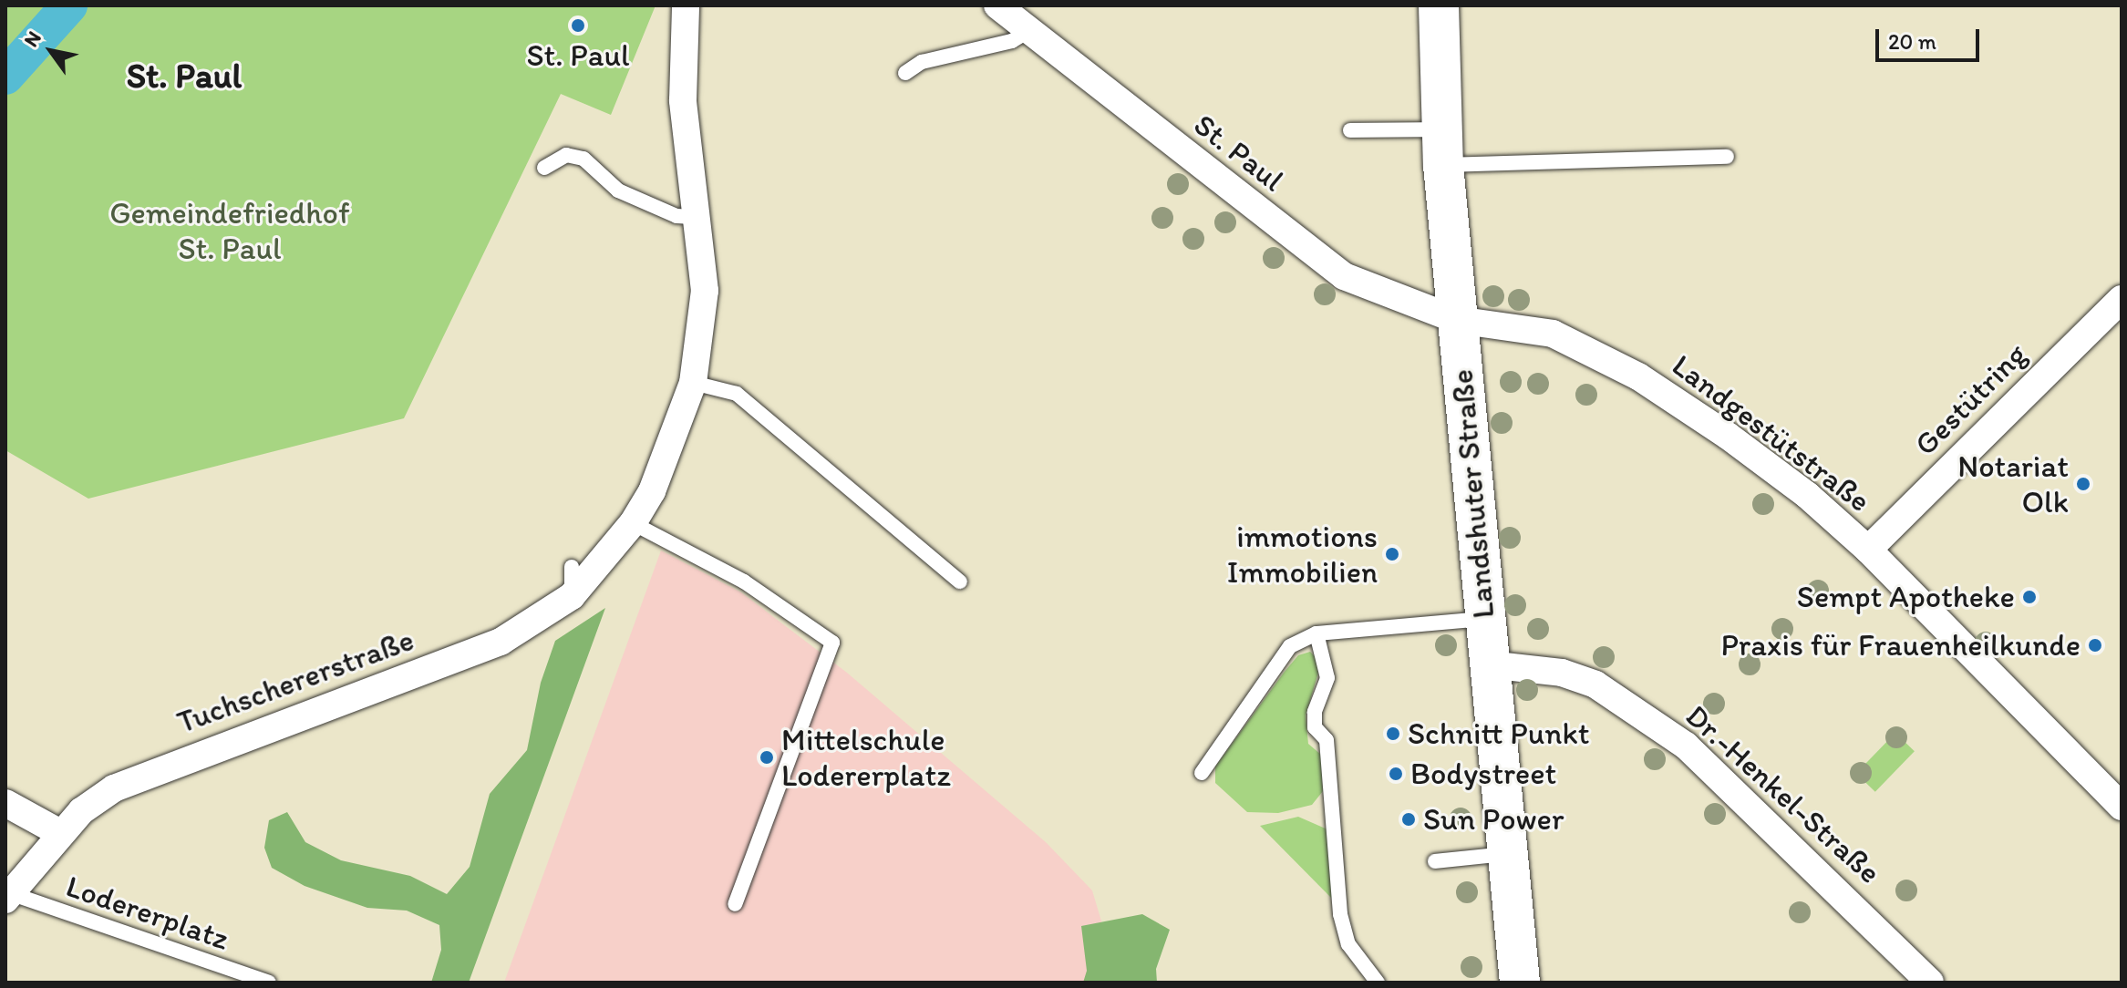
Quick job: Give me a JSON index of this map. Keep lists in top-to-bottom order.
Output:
{
  "streets": {
    "street": [
      "St. Paul",
      "Gestütring",
      "Landgestütstraße",
      "Landshuter Straße",
      "Tuchschererstraße",
      "Dr.-Henkel-Straße"
    ],
    "lane": ["Lodererplatz"]
  },
  "crossings": [
    ["St. Paul", "Landgestütstraße"],
    ["St. Paul", "Landshuter Straße"],
    ["Gestütring", "Landgestütstraße"],
    ["Landgestütstraße", "Landshuter Straße"],
    ["Landshuter Straße", "Dr.-Henkel-Straße"],
    ["Tuchschererstraße", "Lodererplatz"]
  ],
  "districts": ["St. Paul"],
  "parks": ["Gemeindefriedhof St. Paul"],
  "places": [
    "St. Paul",
    "Notariat Olk",
    "immotions Immobilien",
    "Sempt Apotheke",
    "Praxis für Frauenheilkunde",
    "Schnitt Punkt",
    "Mittelschule Lodererplatz",
    "Bodystreet",
    "Sun Power"
  ],
  "scale_bar": "20 m",
  "north": "top left"
}
